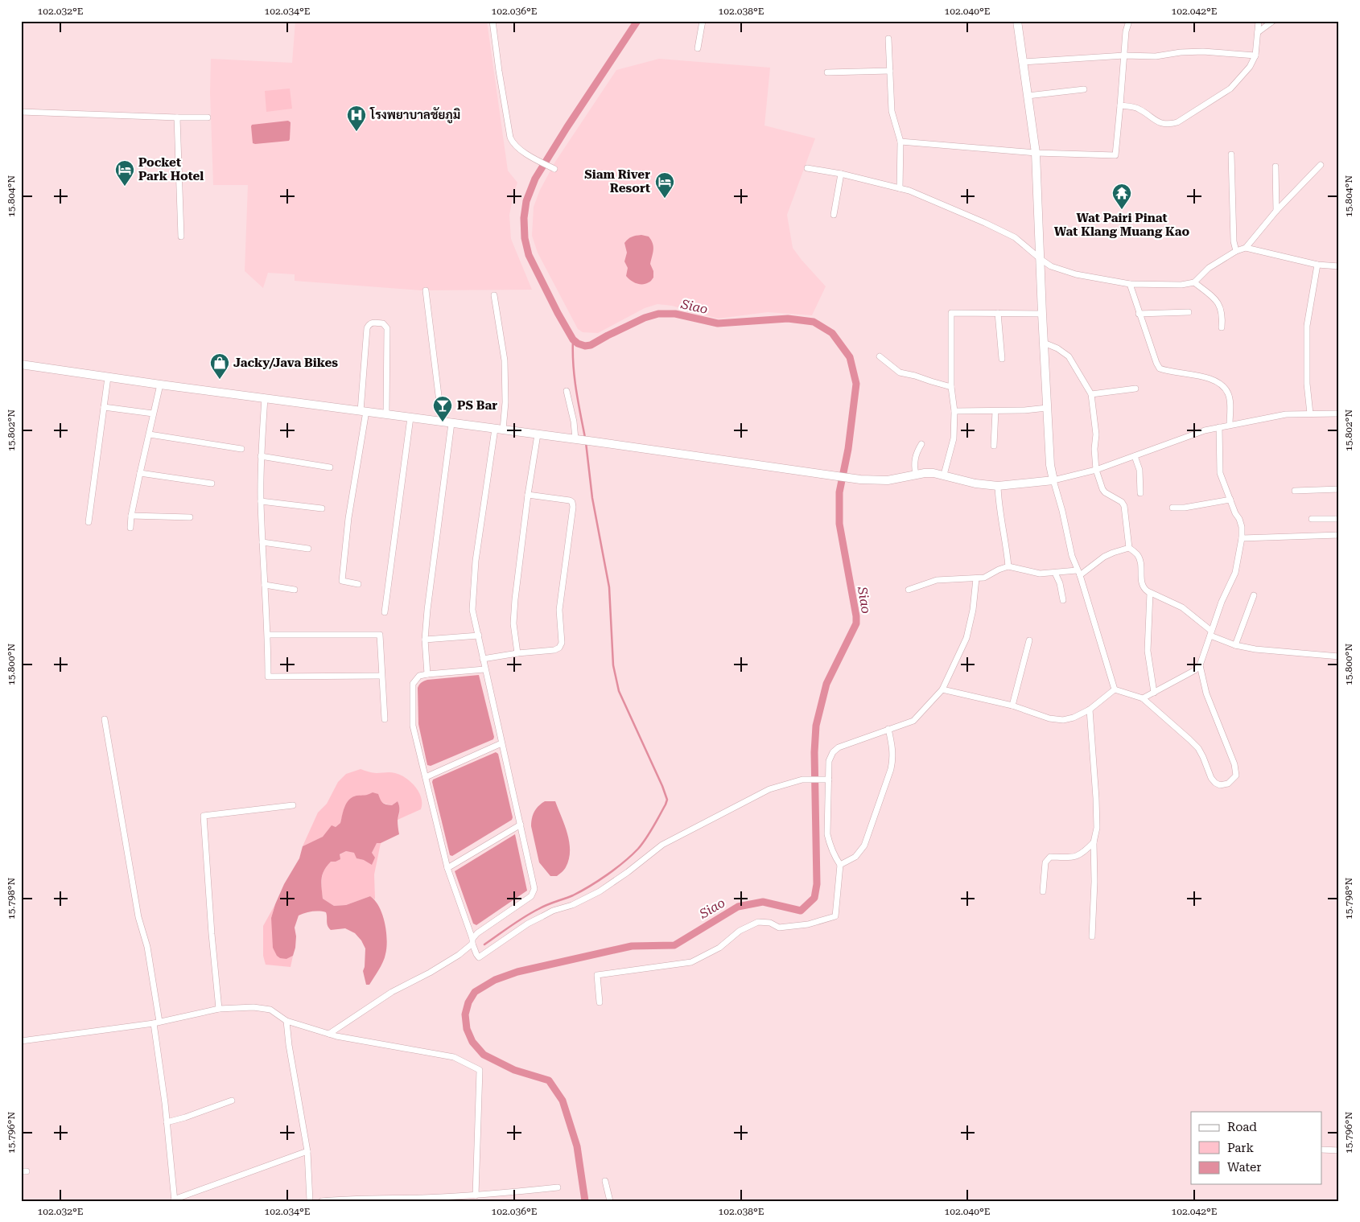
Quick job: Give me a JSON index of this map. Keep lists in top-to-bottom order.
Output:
{
  "water": ["Siao"],
  "places": {
    "hospital": ["โรงพยาบาลชัยภูมิ"],
    "hotel": ["Pocket Park Hotel", "Siam River Resort"],
    "temple": ["Wat Pairi Pinat Wat Klang Muang Kao"],
    "shop": ["Jacky/Java Bikes"],
    "bar": ["PS Bar"]
  },
  "legend": ["Road", "Park", "Water"],
  "coordinates": [
    "102.032°E",
    "102.034°E",
    "102.036°E",
    "102.038°E",
    "102.040°E",
    "102.042°E",
    "15.804°N",
    "15.802°N",
    "15.800°N",
    "15.798°N",
    "15.796°N"
  ]
}
